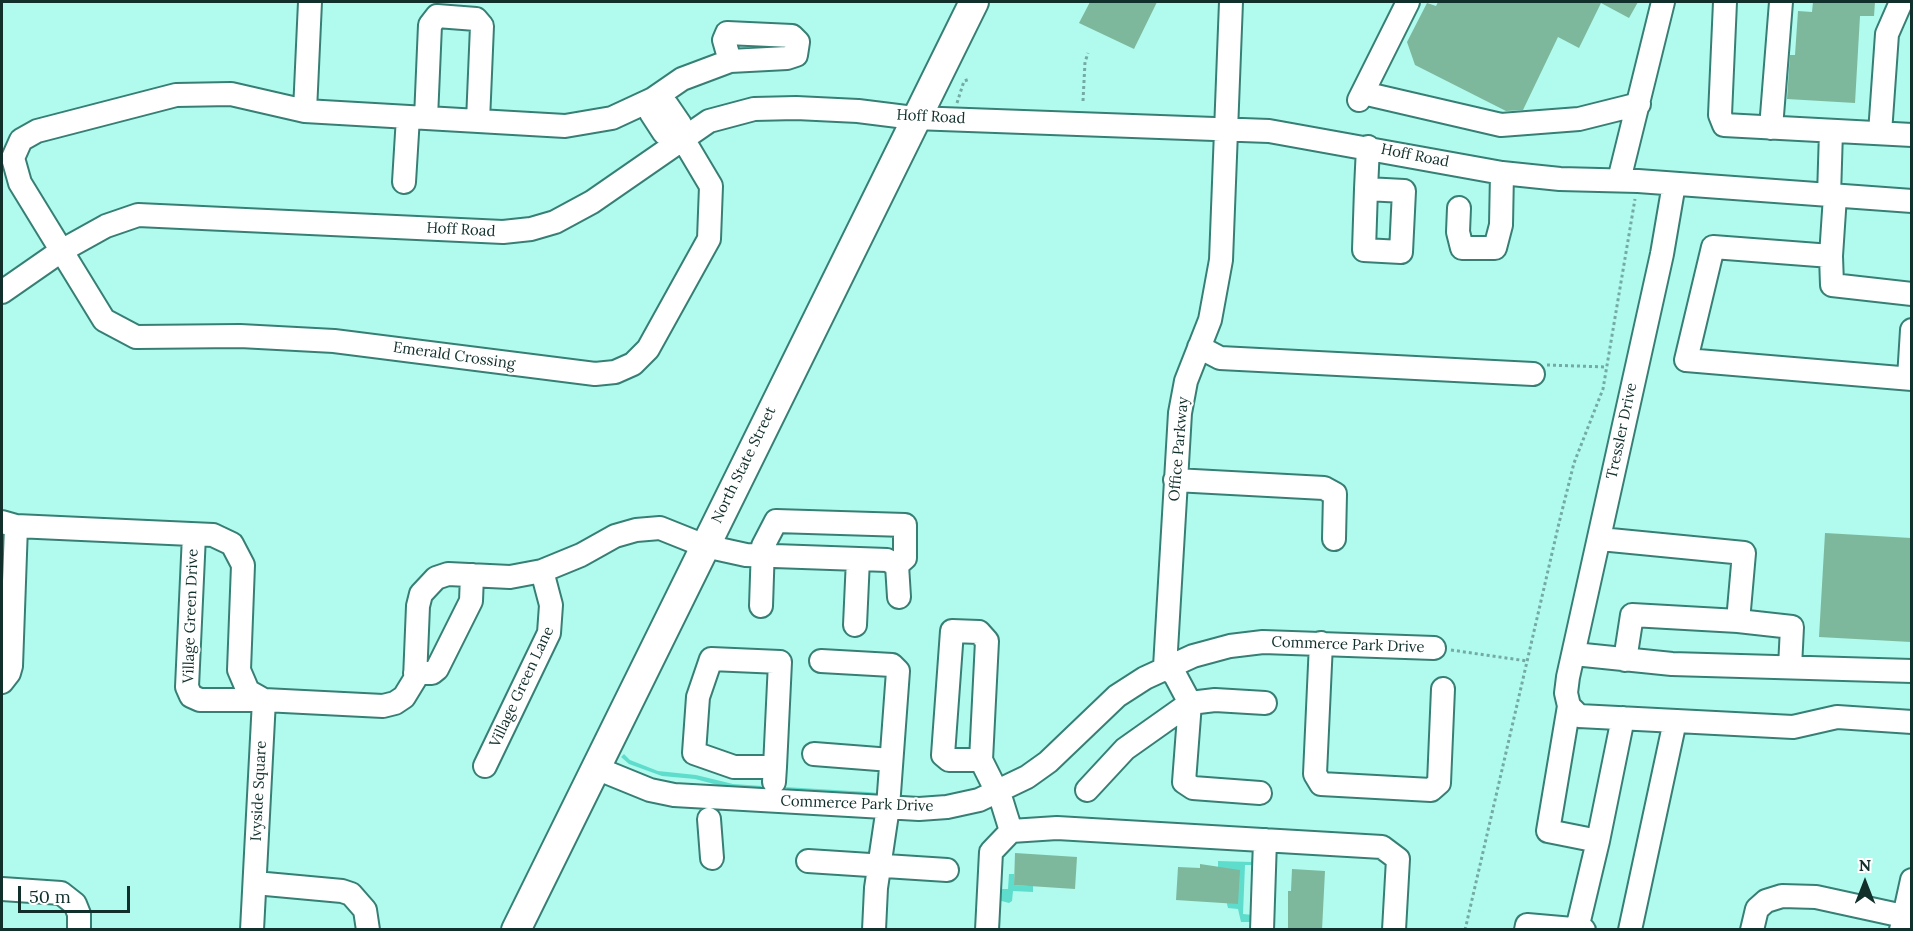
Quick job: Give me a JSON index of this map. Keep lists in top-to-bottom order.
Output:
{
  "streets": {
    "main road": ["North State Street"],
    "street": [
      "Hoff Road",
      "Emerald Crossing",
      "Tressler Drive",
      "Office Parkway",
      "Village Green Drive",
      "Commerce Park Drive",
      "Village Green Lane",
      "Ivyside Square"
    ]
  },
  "crossings": [
    ["Hoff Road", "Emerald Crossing"],
    ["Hoff Road", "Tressler Drive"],
    ["Hoff Road", "Office Parkway"],
    ["Hoff Road", "North State Street"],
    ["Office Parkway", "Commerce Park Drive"],
    ["North State Street", "Village Green Drive"],
    ["North State Street", "Commerce Park Drive"],
    ["Village Green Drive", "Village Green Lane"],
    ["Village Green Drive", "Ivyside Square"]
  ],
  "scale_bar": "50 m",
  "north": "top"
}
